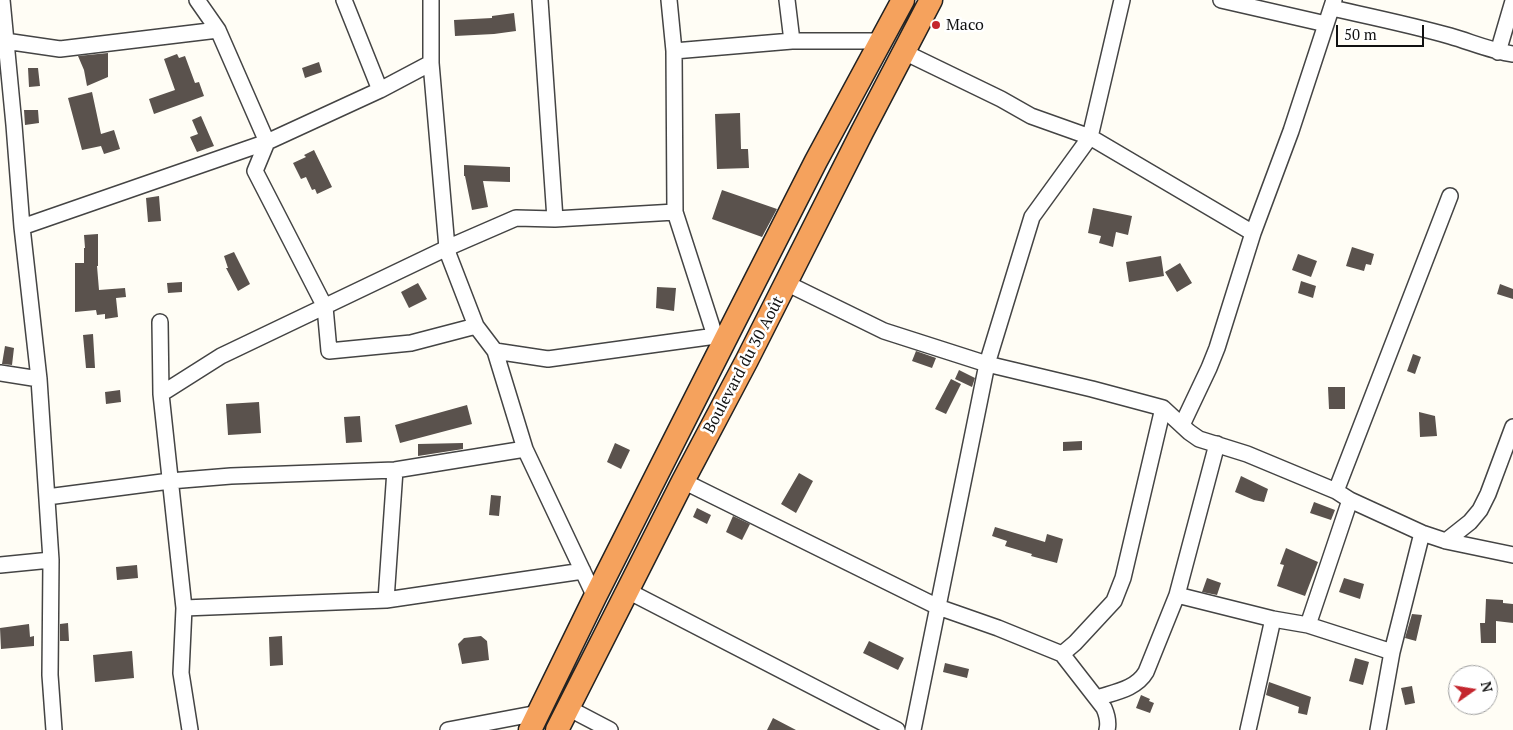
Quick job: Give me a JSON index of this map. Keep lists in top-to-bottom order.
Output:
{
  "streets": {
    "highway": ["Boulevard du 30 Août"]
  },
  "places": ["Maco"],
  "scale_bar": "50 m",
  "north": "right"
}
